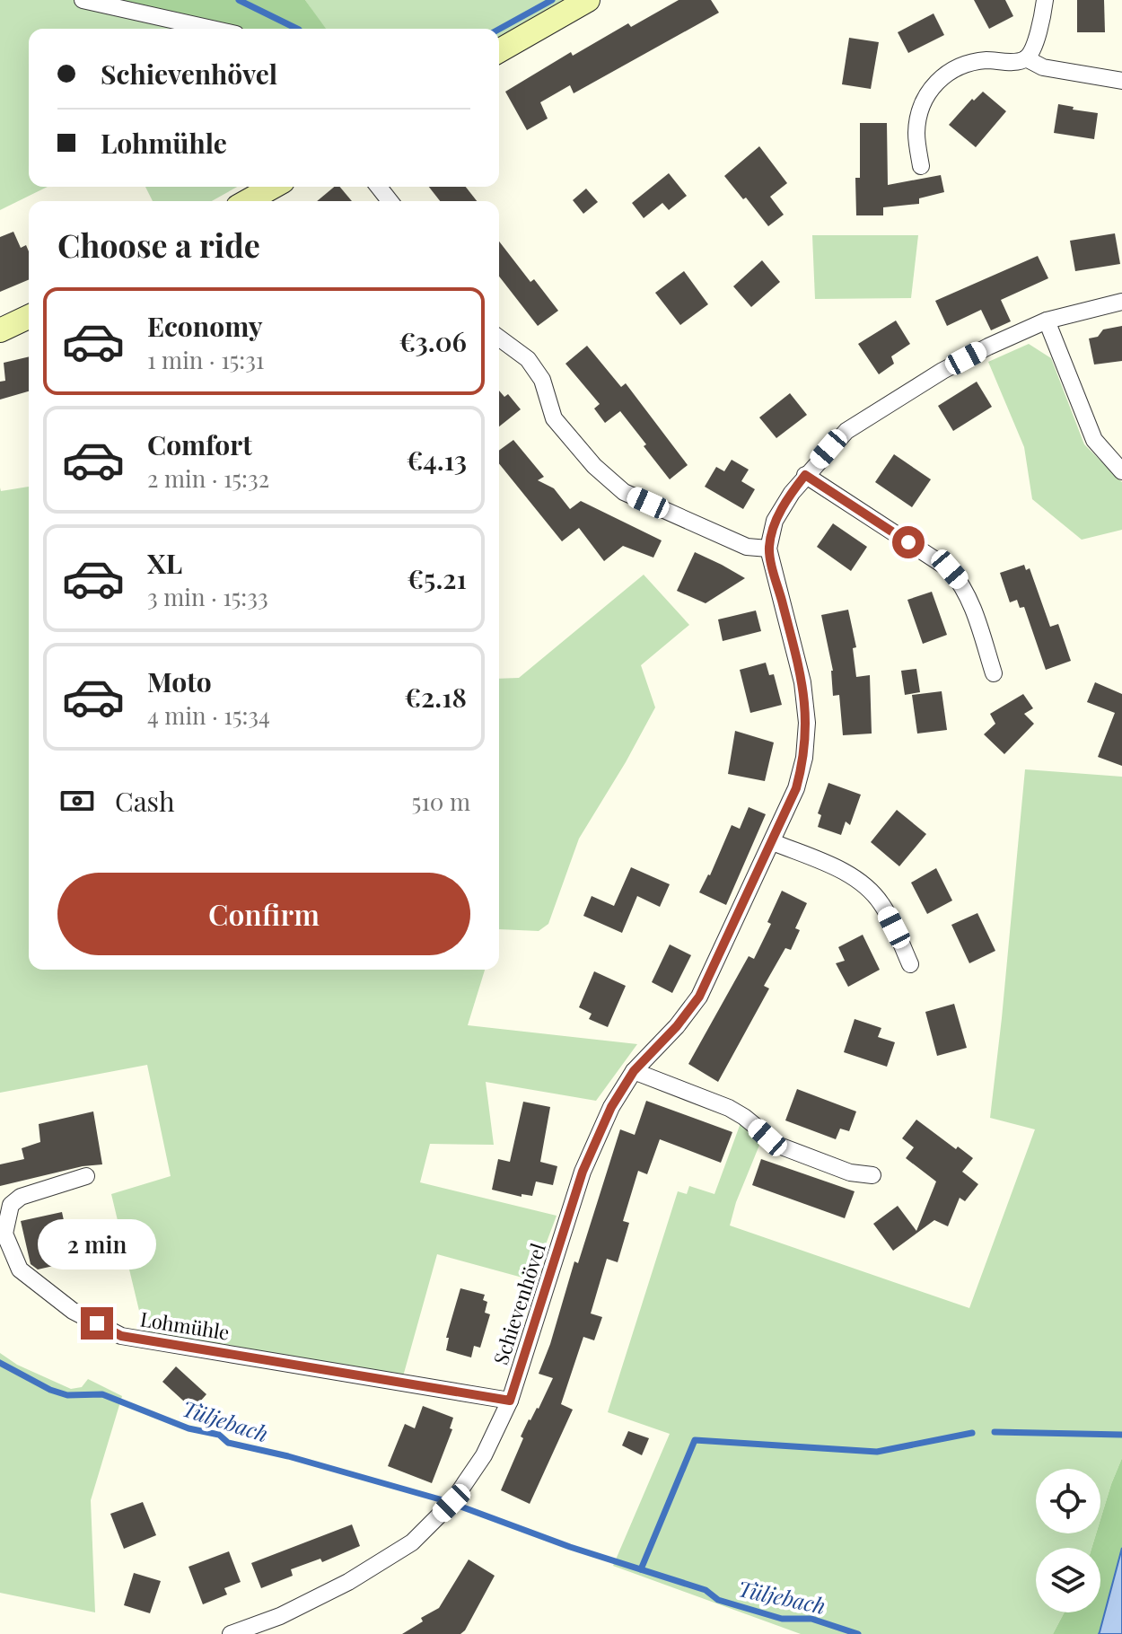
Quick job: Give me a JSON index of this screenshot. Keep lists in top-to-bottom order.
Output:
{
  "streets": {
    "street": ["Schievenhövel", "Lohmühle"]
  },
  "crossings": [
    ["Schievenhövel", "Lohmühle"]
  ],
  "water": ["Tüljebach"],
  "page": {
    "banner": ["Schievenhövel", "Lohmühle"],
    "heading": "Choose a ride",
    "list": [
      {
        "name": "Economy",
        "note": "1 min · 15:31",
        "value": "€3.06"
      },
      {
        "name": "Comfort",
        "note": "2 min · 15:32",
        "value": "€4.13"
      },
      {
        "name": "XL",
        "note": "3 min · 15:33",
        "value": "€5.21"
      },
      {
        "name": "Moto",
        "note": "4 min · 15:34",
        "value": "€2.18"
      }
    ],
    "pay": ["Cash", "510 m"],
    "buttons": "Confirm",
    "bubble": "2 min"
  }
}
